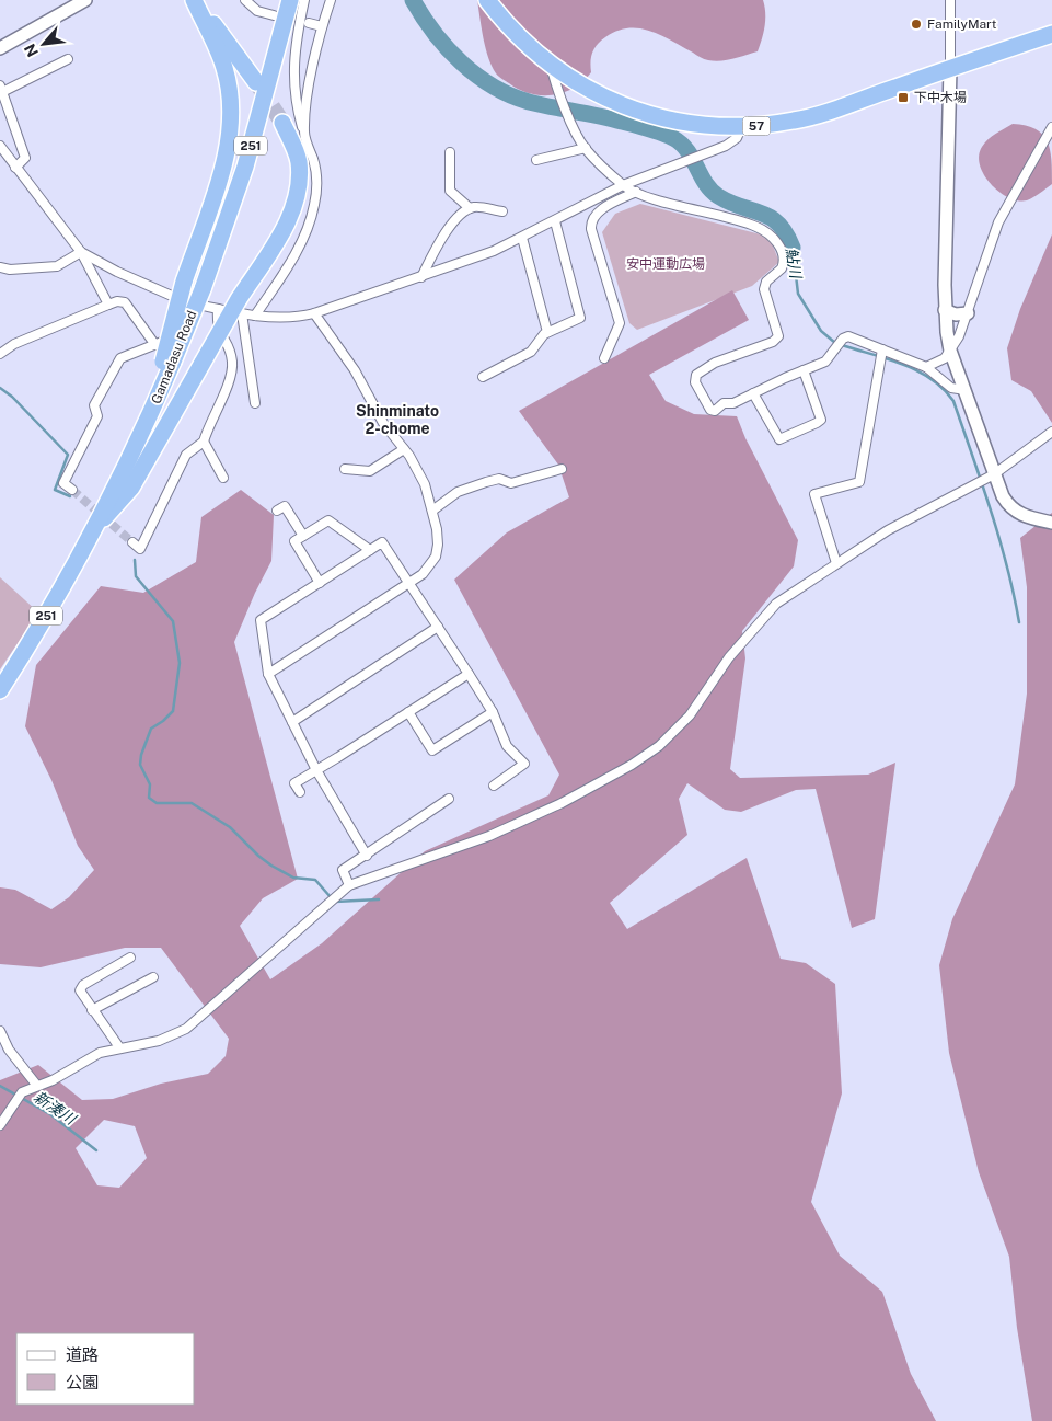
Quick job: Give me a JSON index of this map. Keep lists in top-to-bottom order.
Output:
{
  "streets": {
    "highway": ["57", "251", "Gamadasu Road"]
  },
  "districts": ["Shinminato 2-chome"],
  "water": ["鮎川", "新湊川"],
  "parks": ["安中運動広場"],
  "places": {
    "other": ["FamilyMart"],
    "transit": ["下中木場"]
  },
  "legend": ["道路", "公園"],
  "north": "bottom left"
}
